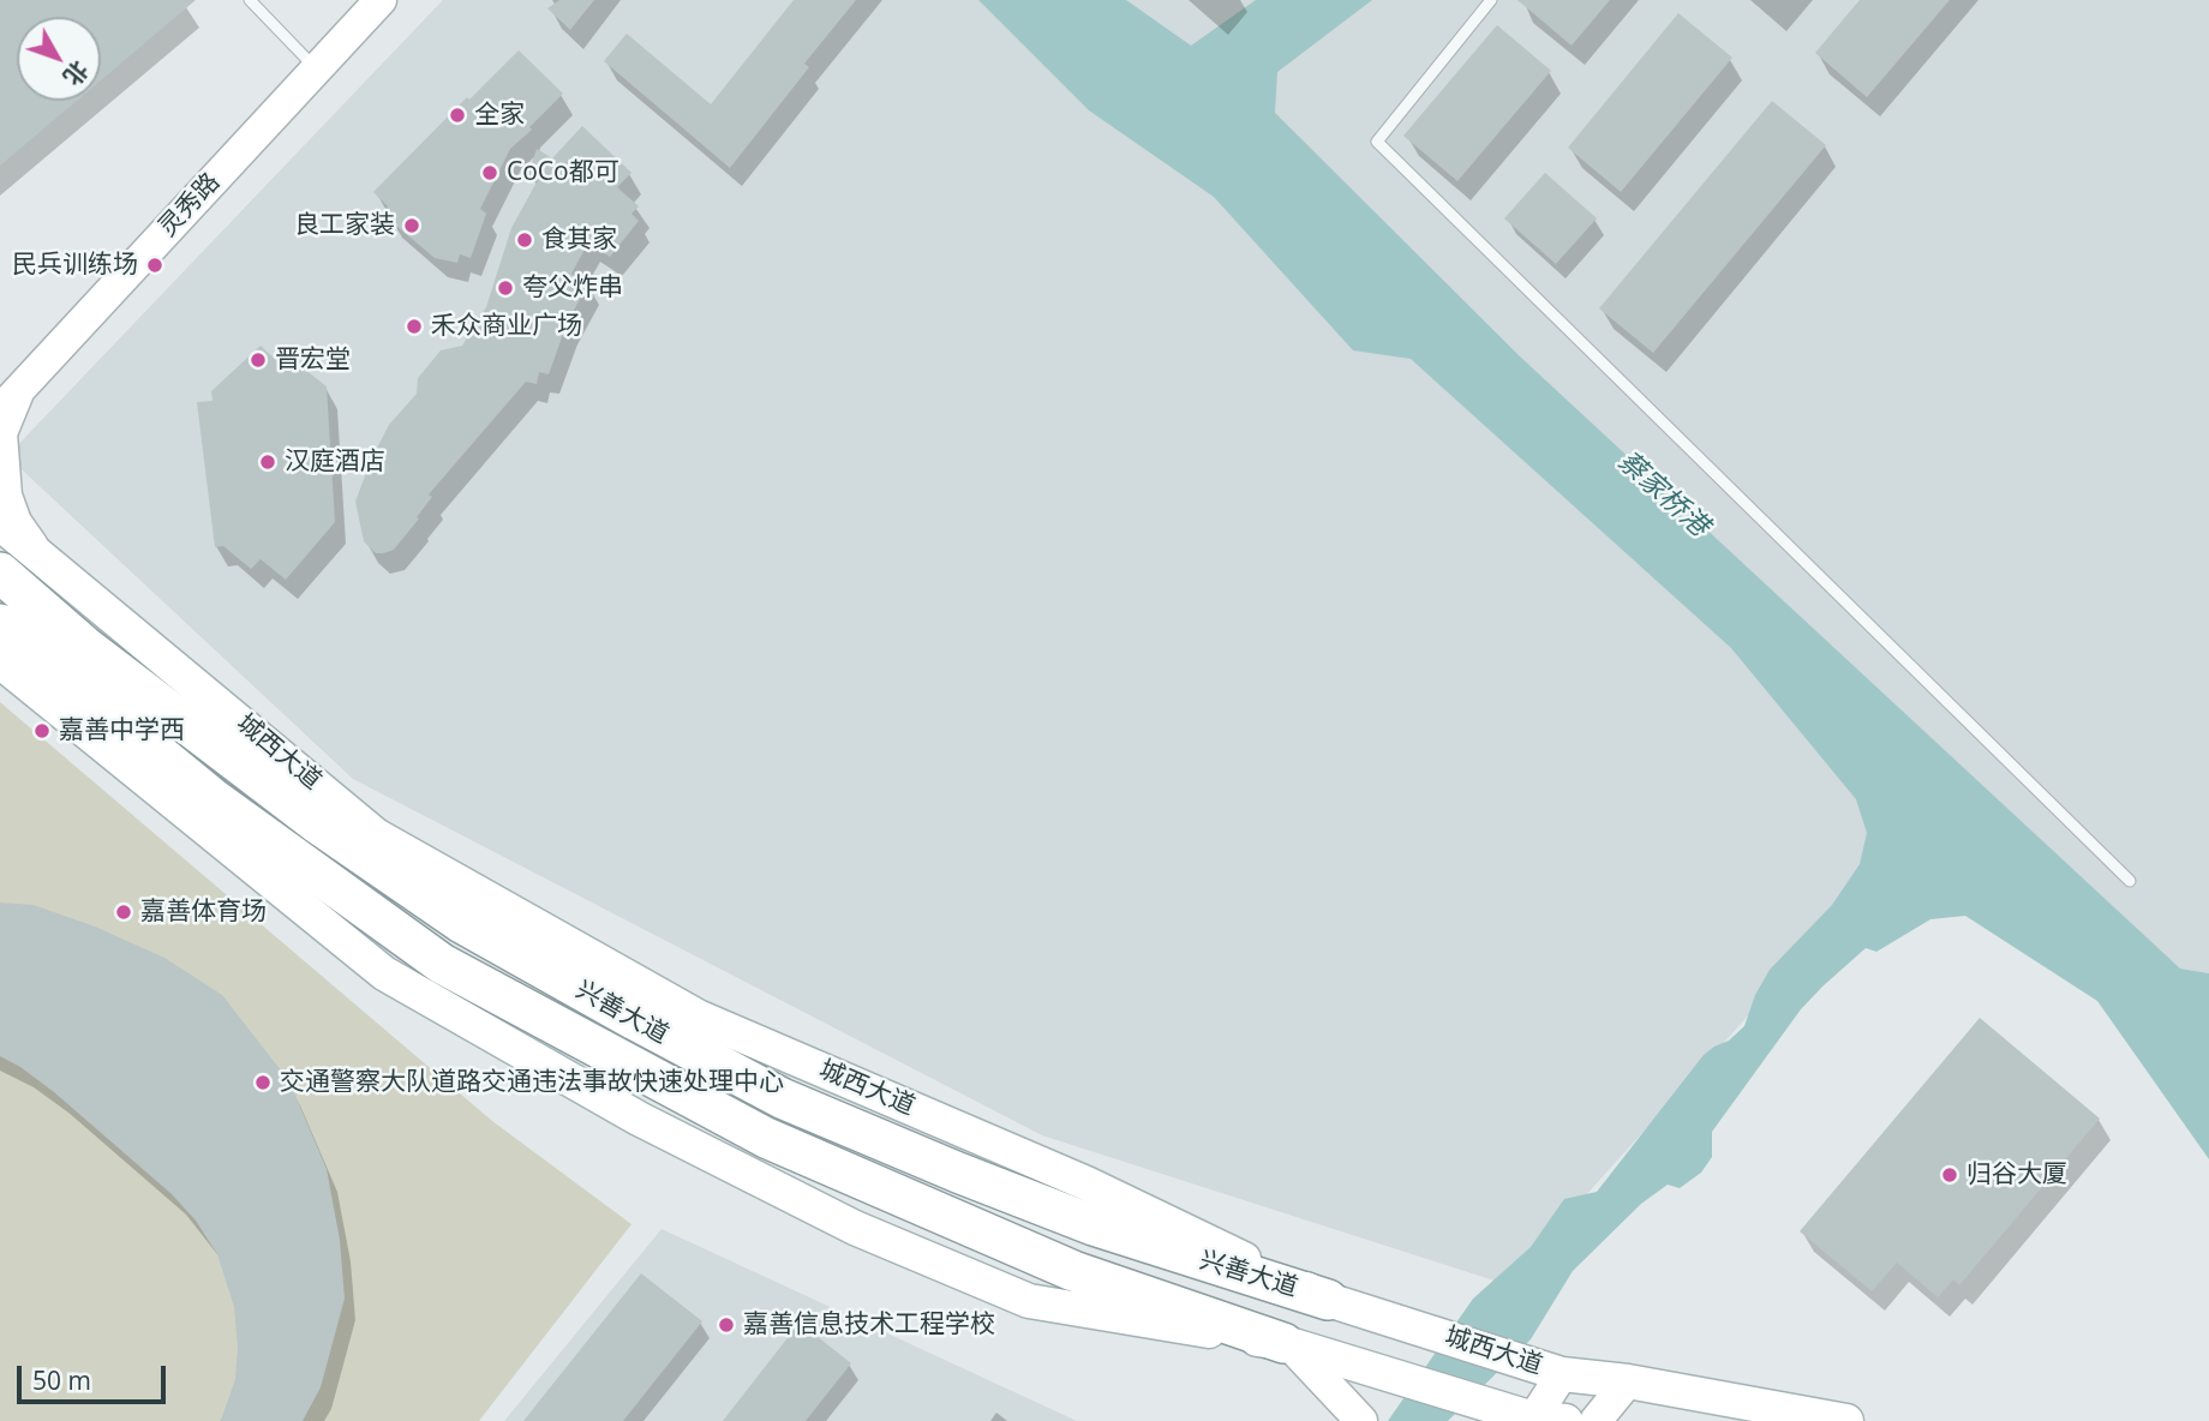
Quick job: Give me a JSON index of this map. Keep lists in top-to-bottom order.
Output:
{
  "streets": {
    "highway": ["兴善大道"],
    "main road": ["灵秀路", "城西大道"]
  },
  "crossings": [
    ["城西大道", "兴善大道"]
  ],
  "water": ["蔡家桥港"],
  "places": [
    "全家",
    "CoCo都可",
    "良工家装",
    "食其家",
    "民兵训练场",
    "夸父炸串",
    "禾众商业广场",
    "晋宏堂",
    "汉庭酒店",
    "嘉善中学西",
    "嘉善体育场",
    "交通警察大队道路交通违法事故快速处理中心",
    "归谷大厦",
    "嘉善信息技术工程学校"
  ],
  "scale_bar": "50 m",
  "north": "bottom right"
}
